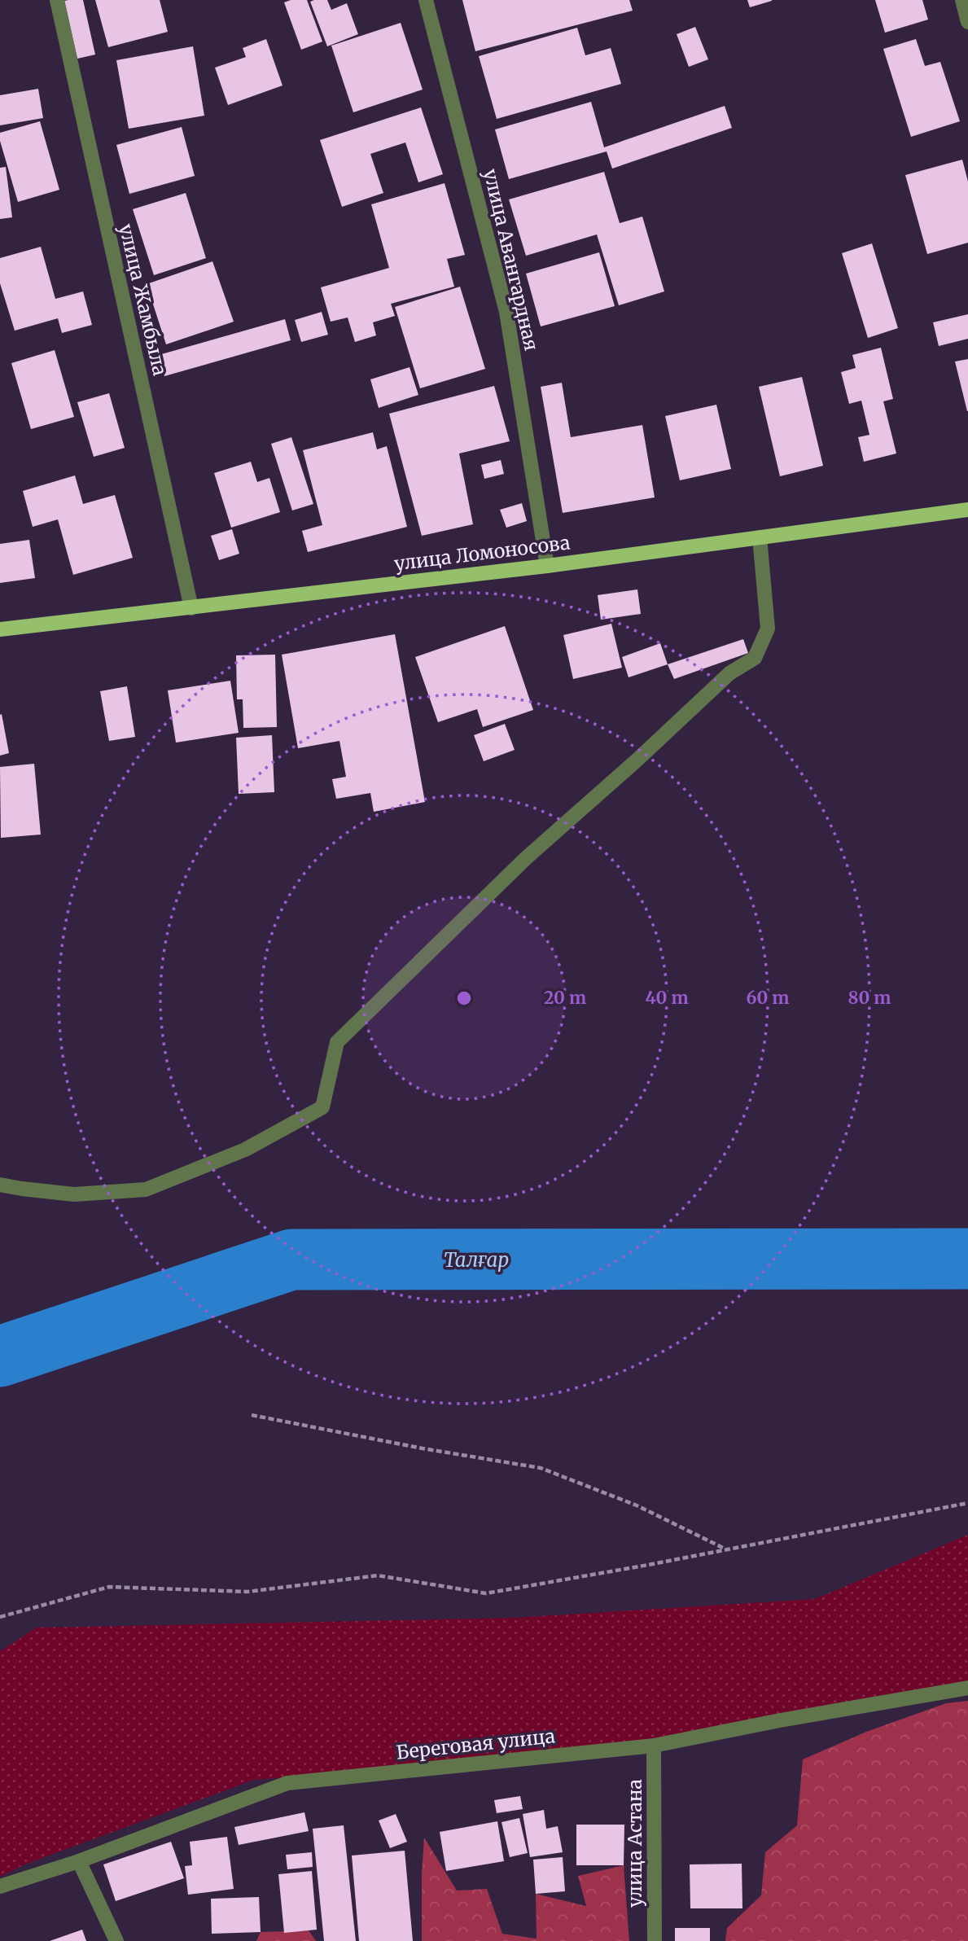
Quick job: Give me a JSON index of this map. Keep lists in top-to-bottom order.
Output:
{
  "streets": {
    "main road": ["улица Ломоносова"],
    "street": [
      "улица Авангардная",
      "улица Жамбыла",
      "Береговая улица",
      "улица Астана"
    ]
  },
  "crossings": [
    ["улица Авангардная", "улица Ломоносова"],
    ["улица Жамбыла", "улица Ломоносова"],
    ["Береговая улица", "улица Астана"]
  ],
  "water": ["Талғар"],
  "rings": [
    "20 m",
    "40 m",
    "60 m",
    "80 m"
  ]
}
